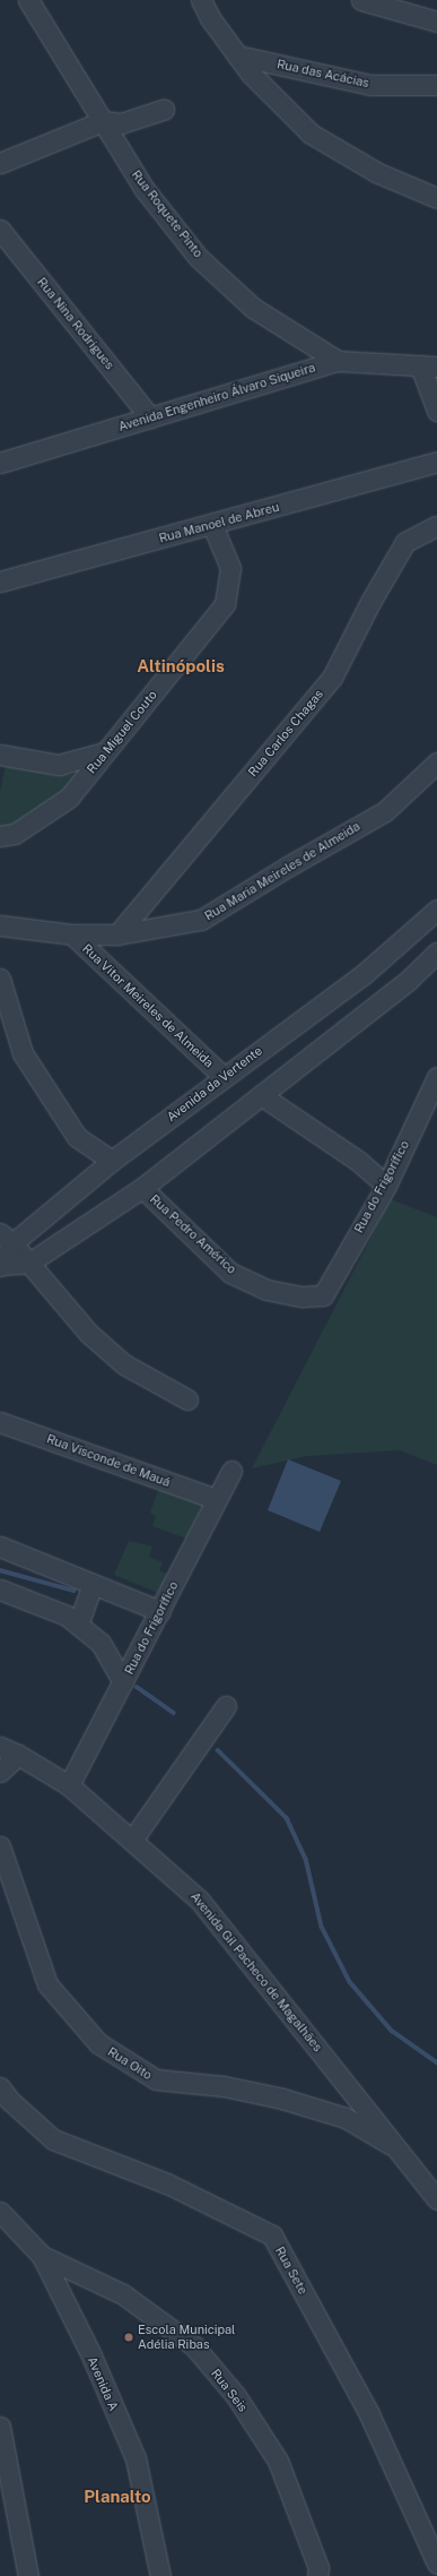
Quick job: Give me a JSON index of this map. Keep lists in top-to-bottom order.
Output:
{
  "streets": {
    "street": [
      "Rua das Acácias",
      "Rua Roquete Pinto",
      "Rua Nina Rodrigues",
      "Avenida Engenheiro Álvaro Siqueira",
      "Rua Manoel de Abreu",
      "Rua Miguel Couto",
      "Rua Carlos Chagas",
      "Rua Maria Meireles de Almeida",
      "Rua Vitor Meireles de Almeida",
      "Avenida da Vertente",
      "Rua do Frigorífico",
      "Rua Pedro Américo",
      "Rua Visconde de Mauá",
      "Avenida Gil Pacheco de Magalhães",
      "Rua Oito",
      "Rua Sete",
      "Avenida A",
      "Rua Seis"
    ]
  },
  "crossings": [
    ["Rua Roquete Pinto", "Avenida Engenheiro Álvaro Siqueira"],
    ["Rua Nina Rodrigues", "Avenida Engenheiro Álvaro Siqueira"],
    ["Rua Manoel de Abreu", "Rua Miguel Couto"],
    ["Rua Carlos Chagas", "Rua Maria Meireles de Almeida"],
    ["Rua Maria Meireles de Almeida", "Rua Vitor Meireles de Almeida"],
    ["Rua Vitor Meireles de Almeida", "Avenida da Vertente"],
    ["Avenida da Vertente", "Rua Pedro Américo"],
    ["Rua do Frigorífico", "Rua Pedro Américo"],
    ["Rua do Frigorífico", "Rua Visconde de Mauá"],
    ["Rua do Frigorífico", "Avenida Gil Pacheco de Magalhães"],
    ["Avenida Gil Pacheco de Magalhães", "Rua Oito"],
    ["Avenida A", "Rua Seis"]
  ],
  "districts": ["Altinópolis", "Planalto"],
  "places": ["Escola Municipal Adélia Ribas"]
}
